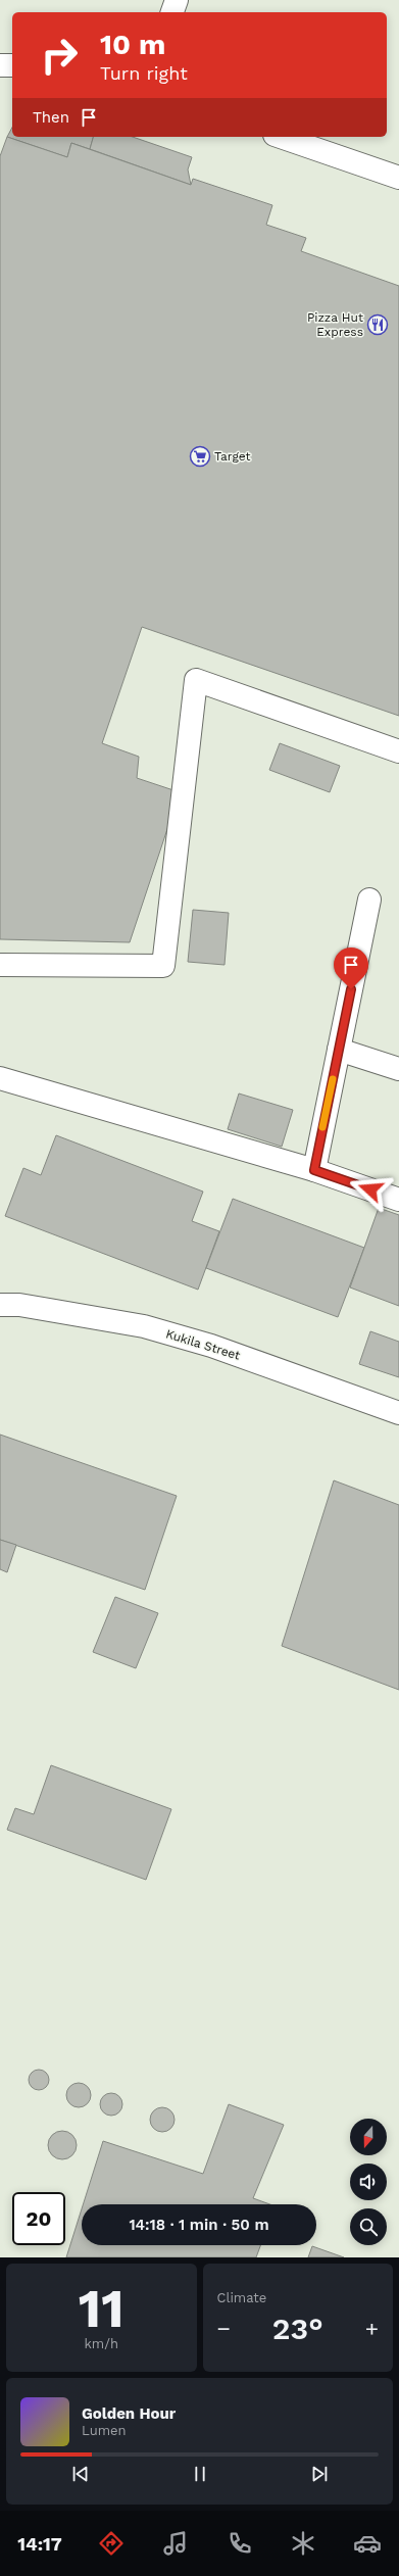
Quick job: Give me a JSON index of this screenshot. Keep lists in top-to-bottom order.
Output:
{
  "streets": {
    "street": ["Kukila Street"]
  },
  "places": {
    "restaurant": ["Pizza Hut Express"],
    "supermarket": ["Target"]
  },
  "north": "bottom",
  "page": {
    "turn": ["10 m", "Turn right"],
    "then": "Then",
    "limit": "20",
    "trip": "14:18 · 1 min · 50 m",
    "tile": [
      ["11", "km/h"],
      "Climate"
    ],
    "heat": ["−", "23°", "+"],
    "song": ["Golden Hour", "Lumen"],
    "tabs": "14:17"
  }
}
